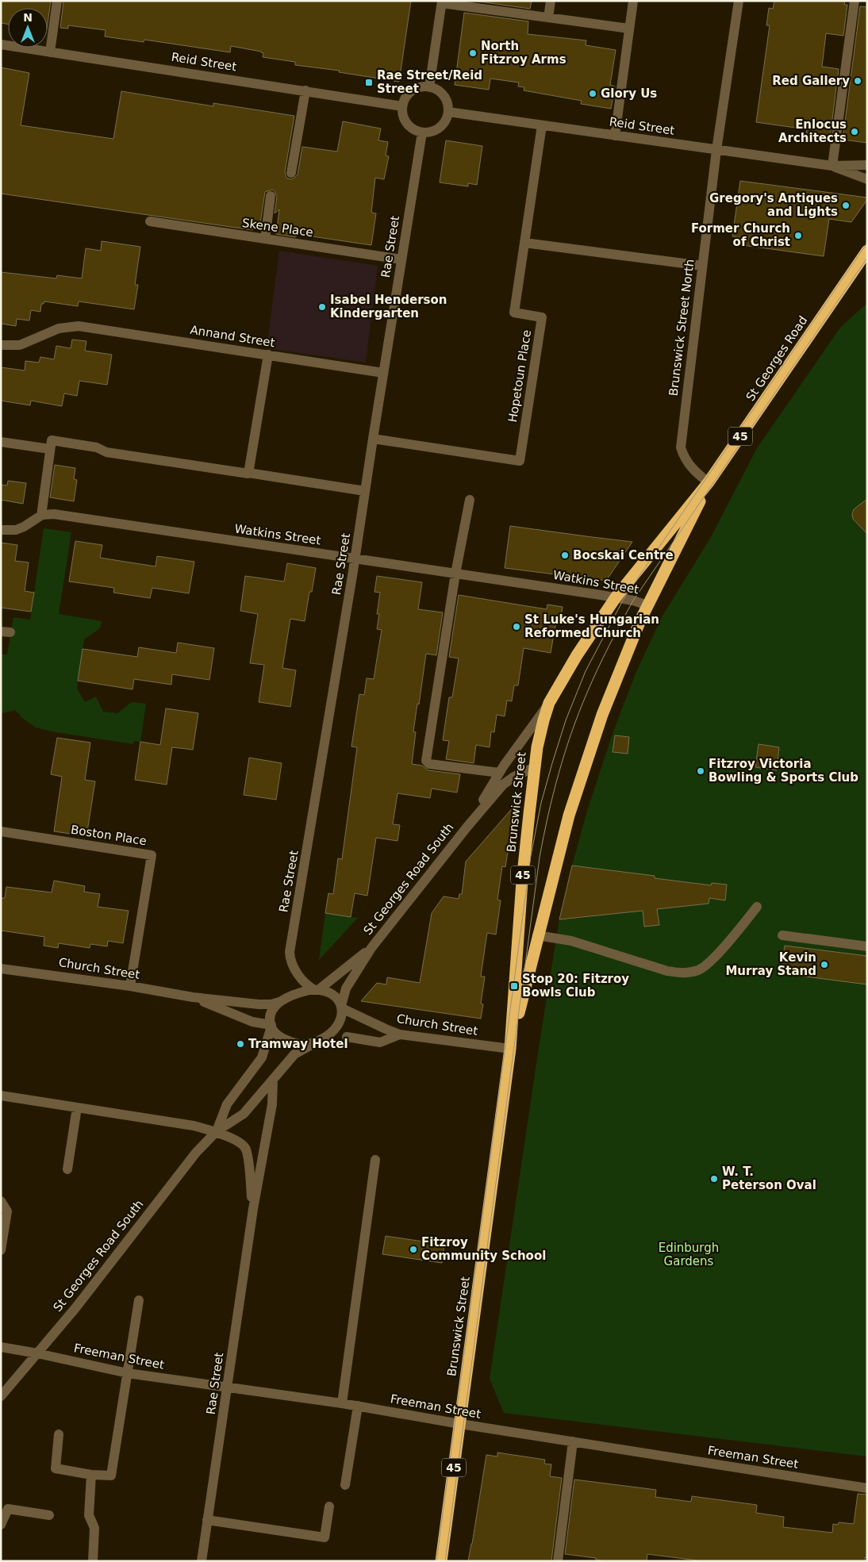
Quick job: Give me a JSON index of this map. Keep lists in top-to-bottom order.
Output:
{
  "streets": {
    "highway": ["St Georges Road", "45", "Brunswick Street"],
    "street": [
      "Reid Street",
      "Skene Place",
      "Rae Street",
      "Brunswick Street North",
      "Annand Street",
      "Hopetoun Place",
      "Watkins Street",
      "Boston Place",
      "St Georges Road South",
      "Church Street",
      "Freeman Street"
    ]
  },
  "crossings": [
    ["Reid Street", "Rae Street"],
    ["Reid Street", "Brunswick Street North"],
    ["Reid Street", "Hopetoun Place"],
    ["Skene Place", "Rae Street"],
    ["Rae Street", "Annand Street"],
    ["Rae Street", "Hopetoun Place"],
    ["Rae Street", "Watkins Street"],
    ["Rae Street", "St Georges Road South"],
    ["Rae Street", "Church Street"],
    ["Rae Street", "Freeman Street"],
    ["Brunswick Street North", "St Georges Road"],
    ["St Georges Road", "Watkins Street"],
    ["St Georges Road", "Brunswick Street"],
    ["St Georges Road", "St Georges Road South"],
    ["Brunswick Street", "St Georges Road South"],
    ["Brunswick Street", "Church Street"],
    ["Brunswick Street", "Freeman Street"],
    ["Boston Place", "Church Street"],
    ["St Georges Road South", "Church Street"],
    ["St Georges Road South", "Freeman Street"]
  ],
  "parks": ["Edinburgh Gardens"],
  "places": {
    "other": [
      "North Fitzroy Arms",
      "Red Gallery",
      "Glory Us",
      "Enlocus Architects",
      "Gregory's Antiques and Lights",
      "Former Church of Christ",
      "Isabel Henderson Kindergarten",
      "Bocskai Centre",
      "St Luke's Hungarian Reformed Church",
      "Fitzroy Victoria Bowling & Sports Club",
      "Kevin Murray Stand",
      "Tramway Hotel",
      "W. T. Peterson Oval",
      "Fitzroy Community School"
    ],
    "transit": ["Rae Street/Reid Street", "Stop 20: Fitzroy Bowls Club"]
  },
  "north": "top"
}
